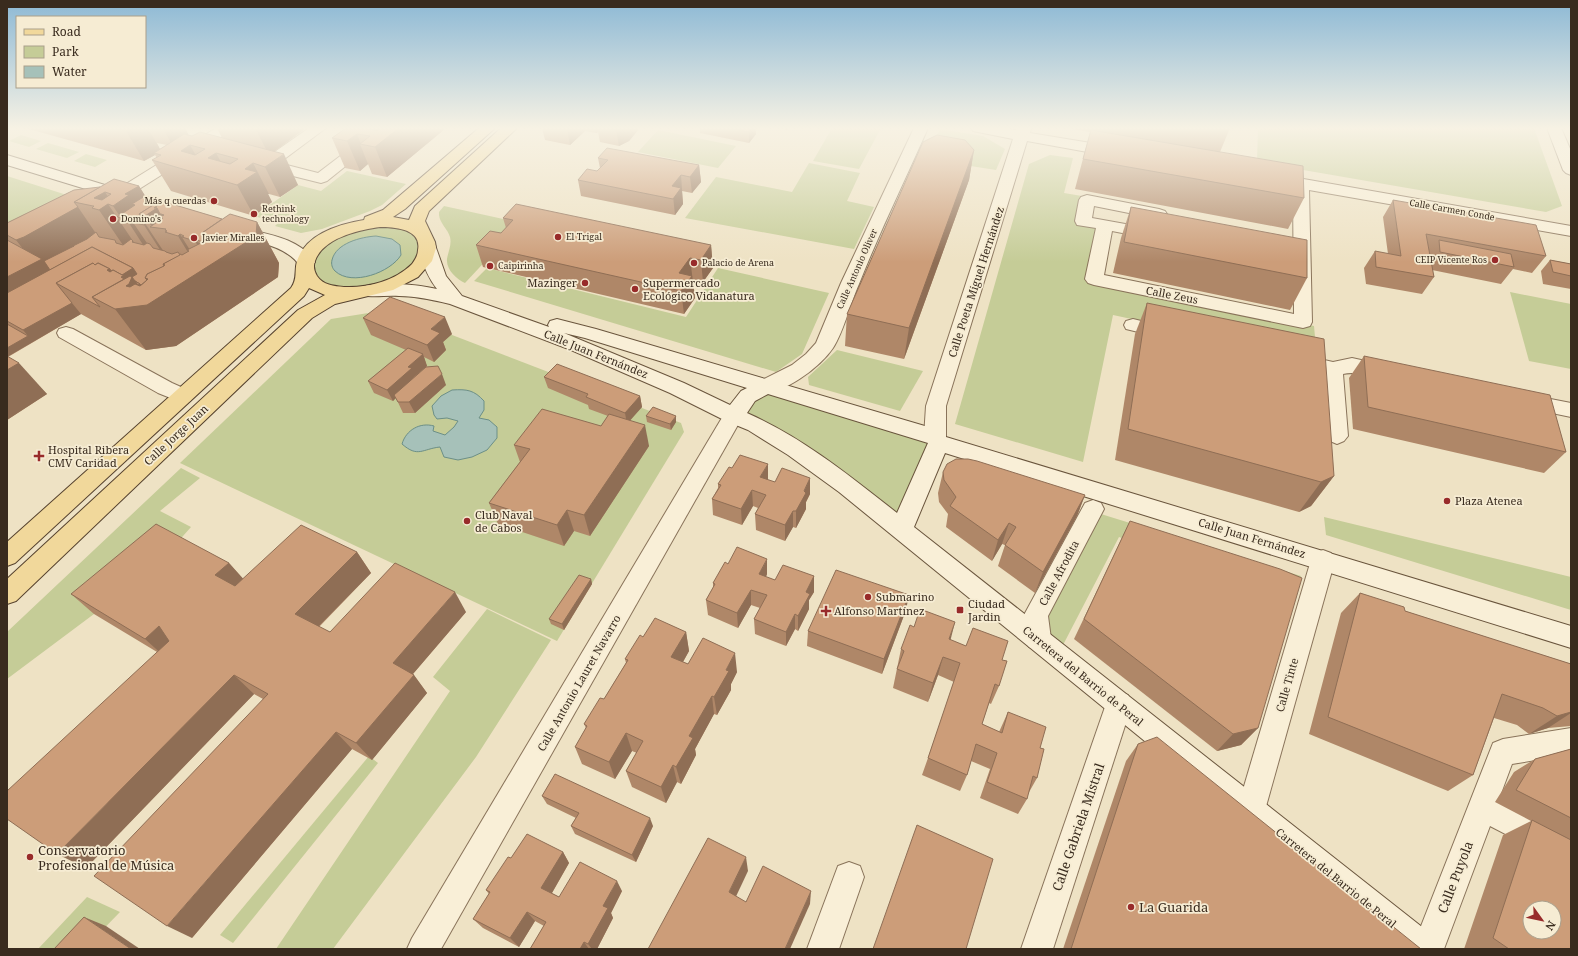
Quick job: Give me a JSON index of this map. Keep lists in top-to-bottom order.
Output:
{
  "streets": {
    "main road": ["Calle Jorge Juan"],
    "street": [
      "Calle Carmen Conde",
      "Calle Antonio Oliver",
      "Calle Poeta Miguel Hernández",
      "Calle Zeus",
      "Calle Juan Fernández",
      "Calle Afrodita",
      "Carretera del Barrio de Peral",
      "Calle Antonio Lauret Navarro",
      "Calle Tinte",
      "Calle Gabriela Mistral",
      "Calle Puyola"
    ]
  },
  "crossings": [
    ["Calle Carmen Conde", "Calle Zeus"],
    ["Calle Antonio Oliver", "Calle Juan Fernández"],
    ["Calle Antonio Oliver", "Carretera del Barrio de Peral"],
    ["Calle Antonio Oliver", "Calle Antonio Lauret Navarro"],
    ["Calle Poeta Miguel Hernández", "Calle Juan Fernández"],
    ["Calle Juan Fernández", "Calle Jorge Juan"],
    ["Calle Juan Fernández", "Carretera del Barrio de Peral"],
    ["Calle Juan Fernández", "Calle Antonio Lauret Navarro"],
    ["Calle Juan Fernández", "Calle Tinte"],
    ["Calle Afrodita", "Carretera del Barrio de Peral"],
    ["Carretera del Barrio de Peral", "Calle Antonio Lauret Navarro"],
    ["Carretera del Barrio de Peral", "Calle Tinte"],
    ["Carretera del Barrio de Peral", "Calle Gabriela Mistral"],
    ["Carretera del Barrio de Peral", "Calle Puyola"]
  ],
  "places": {
    "other": [
      "Más q cuerdas",
      "Rethink technology",
      "Domino's",
      "El Trigal",
      "Javier Miralles",
      "CEIP Vicente Ros",
      "Palacio de Arena",
      "Caipirinha",
      "Mazinger",
      "Supermercado Ecológico Vidanatura",
      "Plaza Atenea",
      "Club Naval de Cabos",
      "Submarino",
      "Conservatorio Profesional de Música",
      "La Guarida"
    ],
    "health": ["Hospital Ribera CMV Caridad", "Alfonso Martínez"],
    "transit": ["Ciudad Jardin"]
  },
  "legend": ["Road", "Park", "Water"],
  "north": "bottom right"
}
